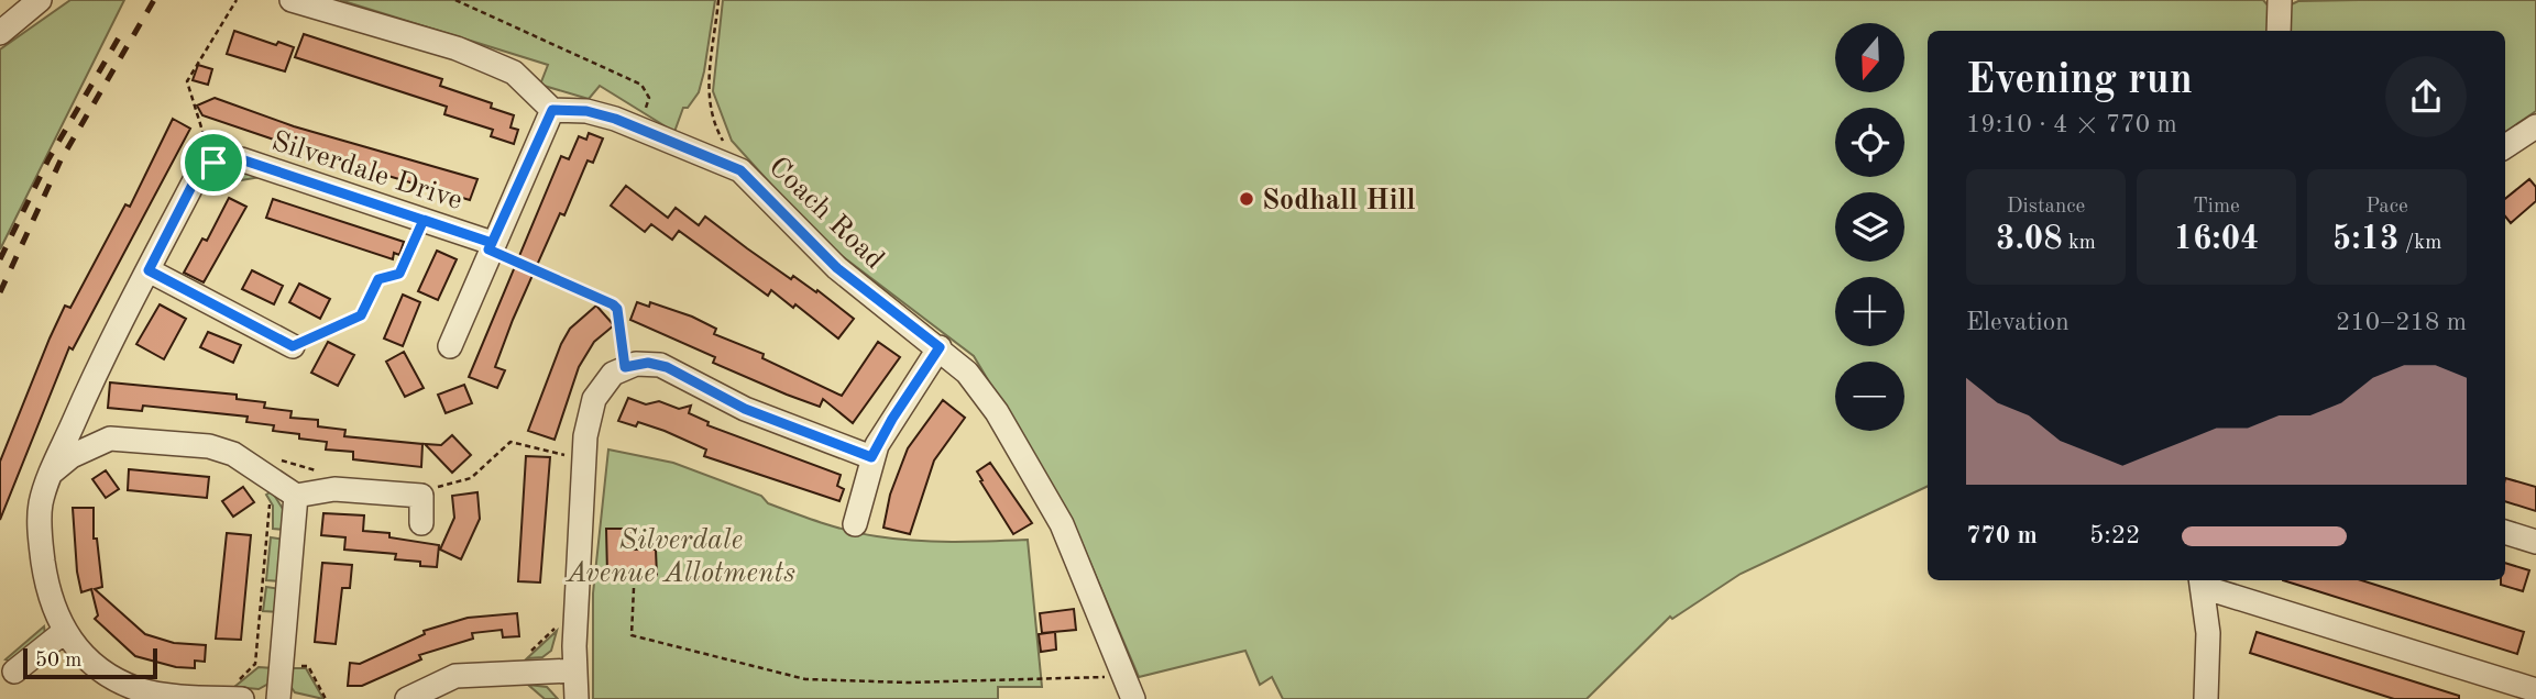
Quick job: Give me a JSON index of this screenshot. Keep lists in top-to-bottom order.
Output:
{
  "streets": {
    "street": ["Silverdale Drive", "Coach Road"]
  },
  "parks": ["Silverdale Avenue Allotments"],
  "places": ["Sodhall Hill"],
  "scale_bar": "50 m",
  "north": "bottom",
  "page": {
    "map_buttons": ["+", "−"],
    "heading": ["Evening run", "19:10 · 4 × 770 m"],
    "stats": [
      ["Distance", "3.08 km"],
      ["Time", "16:04"],
      ["Pace", "5:13 /km"]
    ],
    "chart": ["Elevation", "210–218 m"],
    "list": [
      {
        "name": "770 m",
        "note": "5:22"
      }
    ],
    "scale": "50 m"
  }
}
